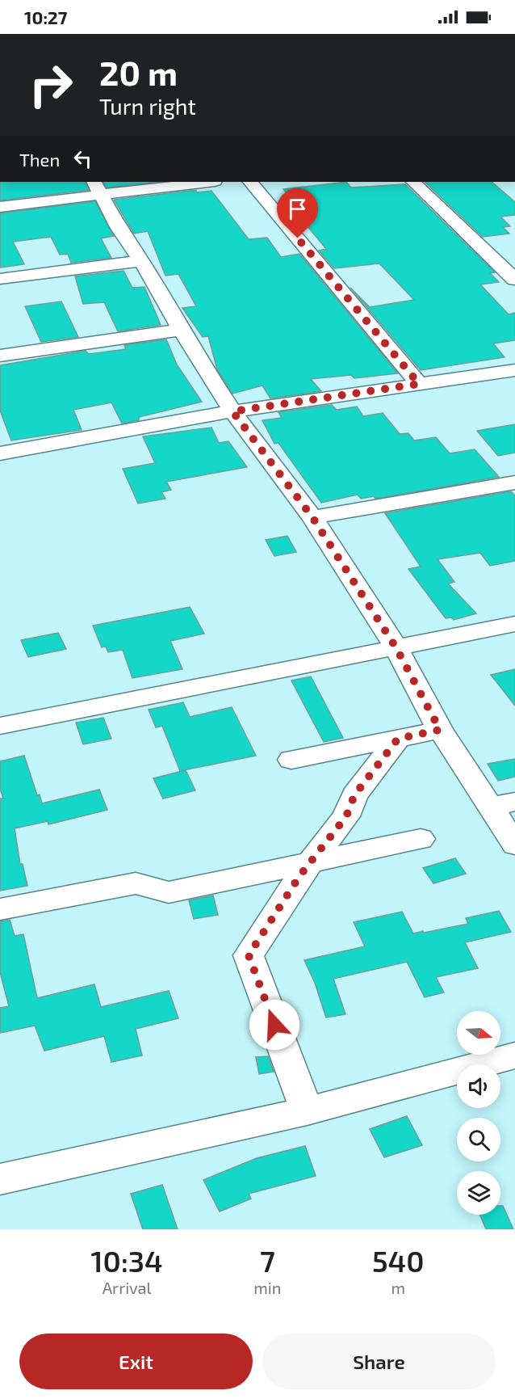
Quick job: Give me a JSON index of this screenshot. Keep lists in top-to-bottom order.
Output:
{
  "north": "right",
  "page": {
    "status": "10:27",
    "turn": ["20 m", "Turn right"],
    "then": "Then",
    "eta": [
      "10:34",
      "Arrival",
      "7",
      "min",
      "540",
      "m"
    ],
    "buttons": ["Exit", "Share"]
  }
}
